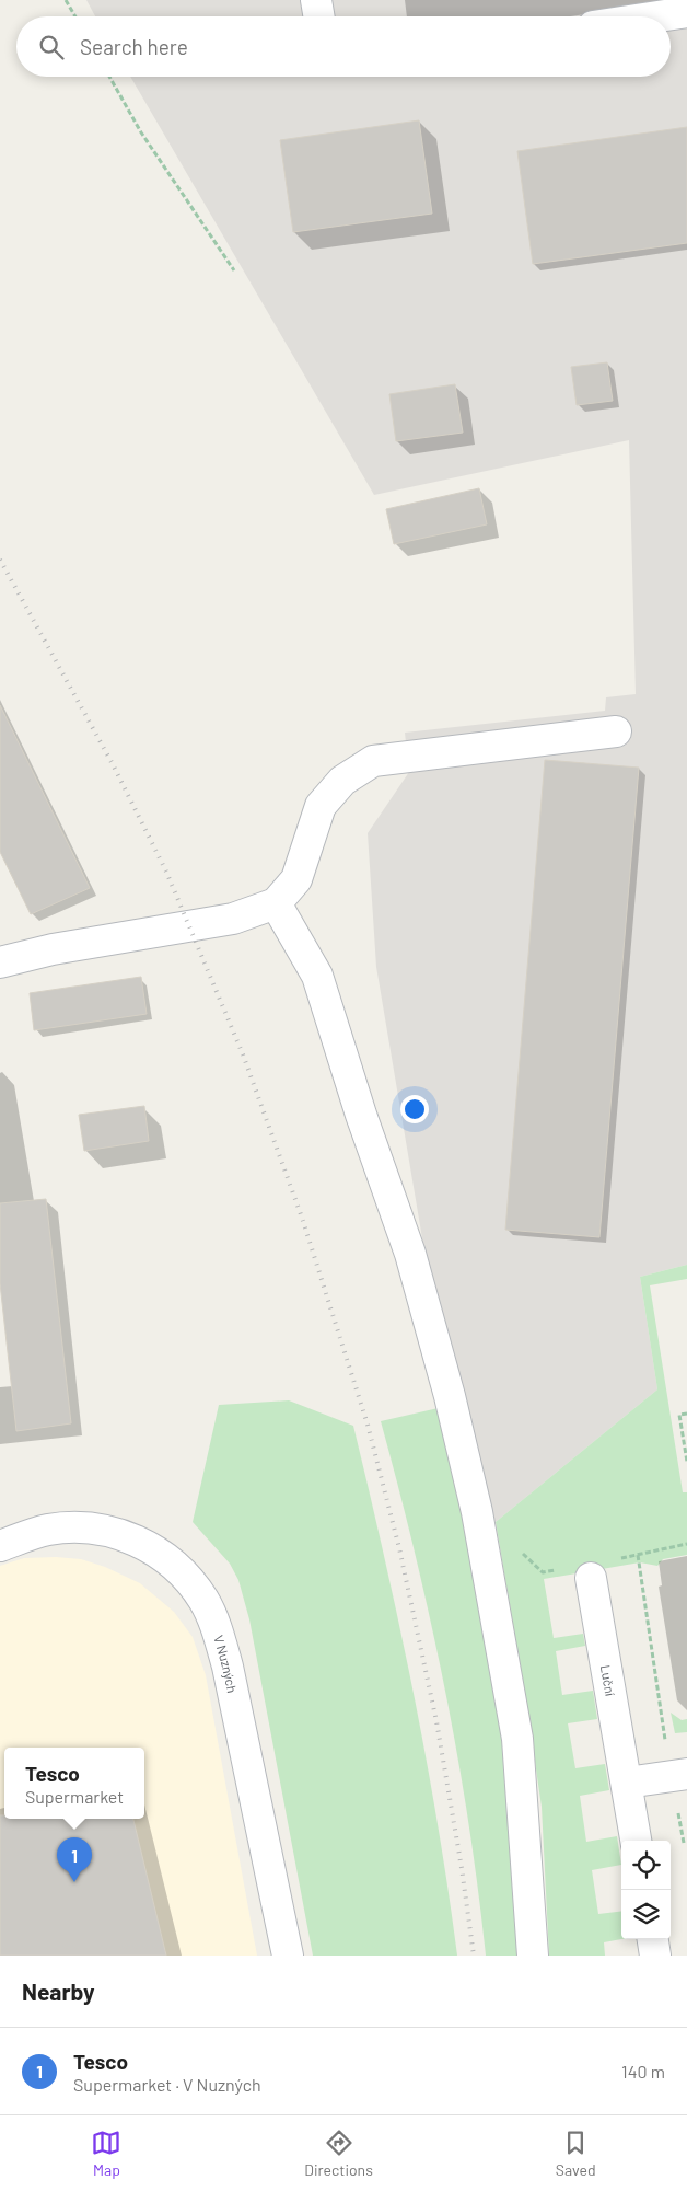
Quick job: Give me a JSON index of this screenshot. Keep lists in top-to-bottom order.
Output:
{
  "streets": {
    "street": ["V Nuzných", "Luční"]
  },
  "page": {
    "search": "Search here",
    "popup": ["Tesco", "Supermarket"],
    "pins": "1",
    "heading": "Nearby",
    "list": [
      {
        "mark": "1",
        "name": "Tesco",
        "note": "Supermarket · V Nuzných",
        "value": "140 m"
      }
    ],
    "nav": ["Map", "Directions", "Saved"]
  }
}
